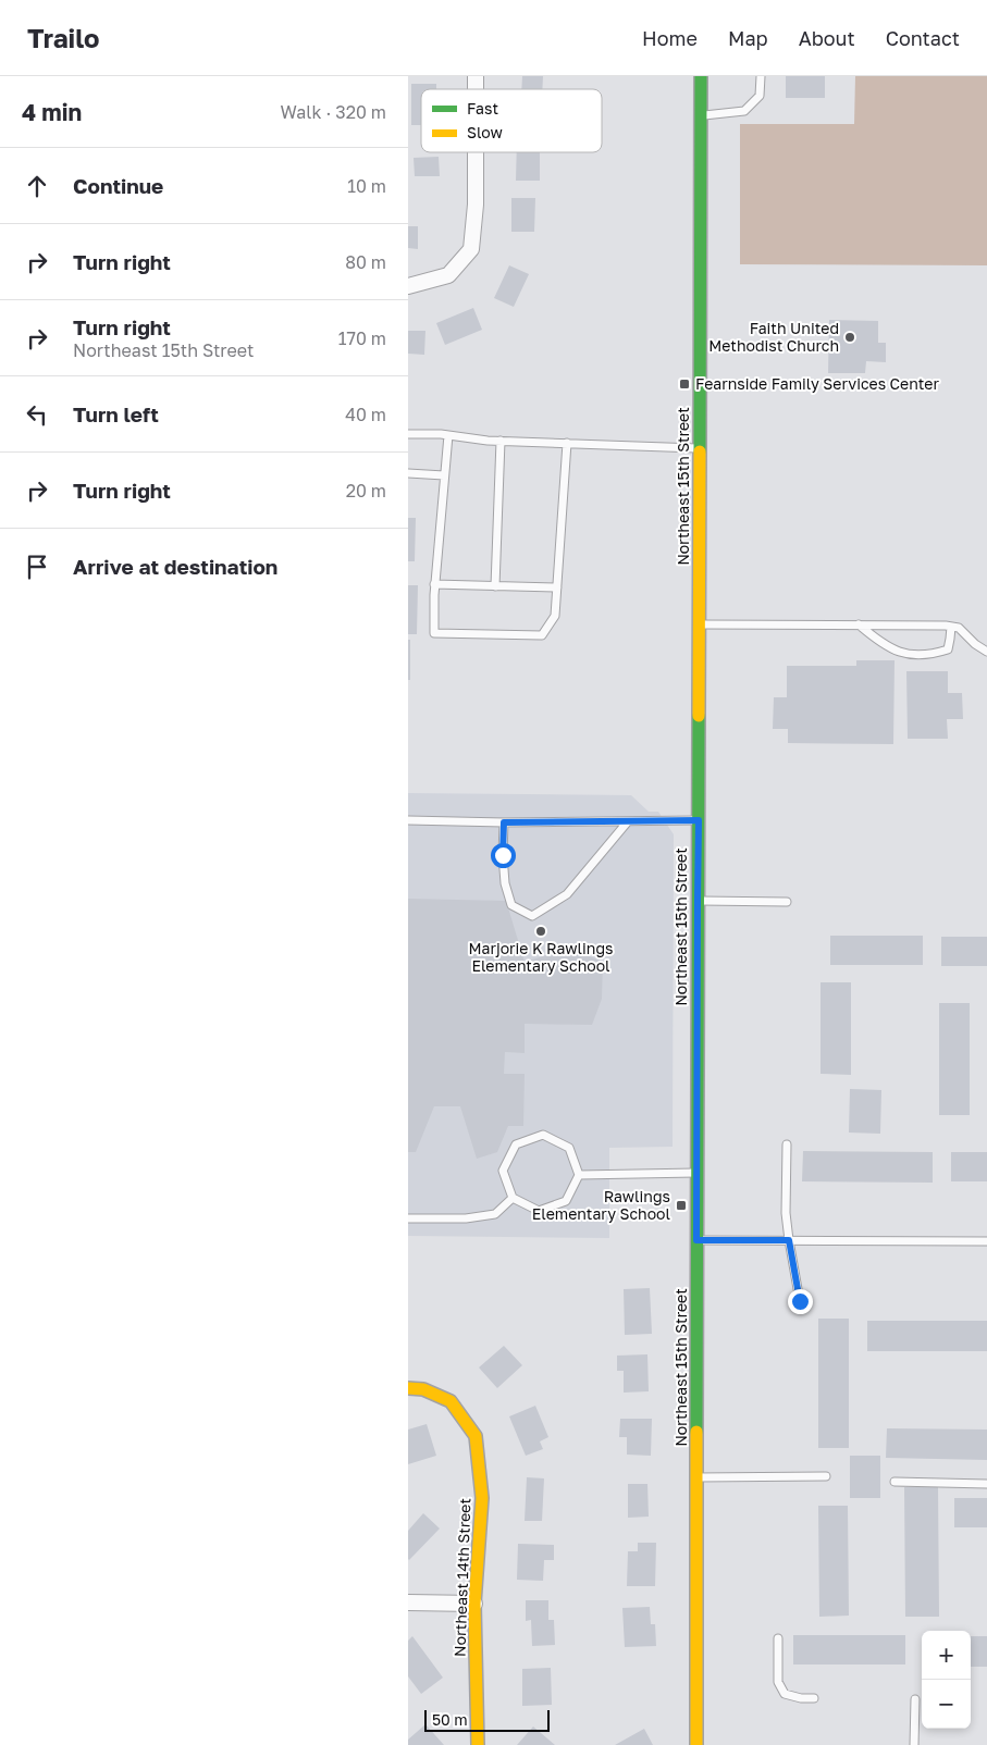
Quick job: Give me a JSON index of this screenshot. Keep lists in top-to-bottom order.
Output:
{
  "streets": {
    "street": ["Northeast 15th Street", "Northeast 14th Street"]
  },
  "places": {
    "other": ["Faith United Methodist Church", "Marjorie K Rawlings Elementary School"],
    "transit": ["Fearnside Family Services Center", "Rawlings Elementary School"]
  },
  "legend": ["Fast", "Slow"],
  "scale_bar": "50 m",
  "page": {
    "header": "Trailo",
    "nav": [
      "Home",
      "Map",
      "About",
      "Contact"
    ],
    "heading": ["4 min", "Walk · 320 m"],
    "list": [
      ["Continue", "10 m"],
      ["Turn right", "80 m"],
      ["Turn right", "Northeast 15th Street", "170 m"],
      ["Turn left", "40 m"],
      ["Turn right", "20 m"],
      "Arrive at destination"
    ],
    "map_buttons": ["+", "−"],
    "scale": "50 m"
  }
}
